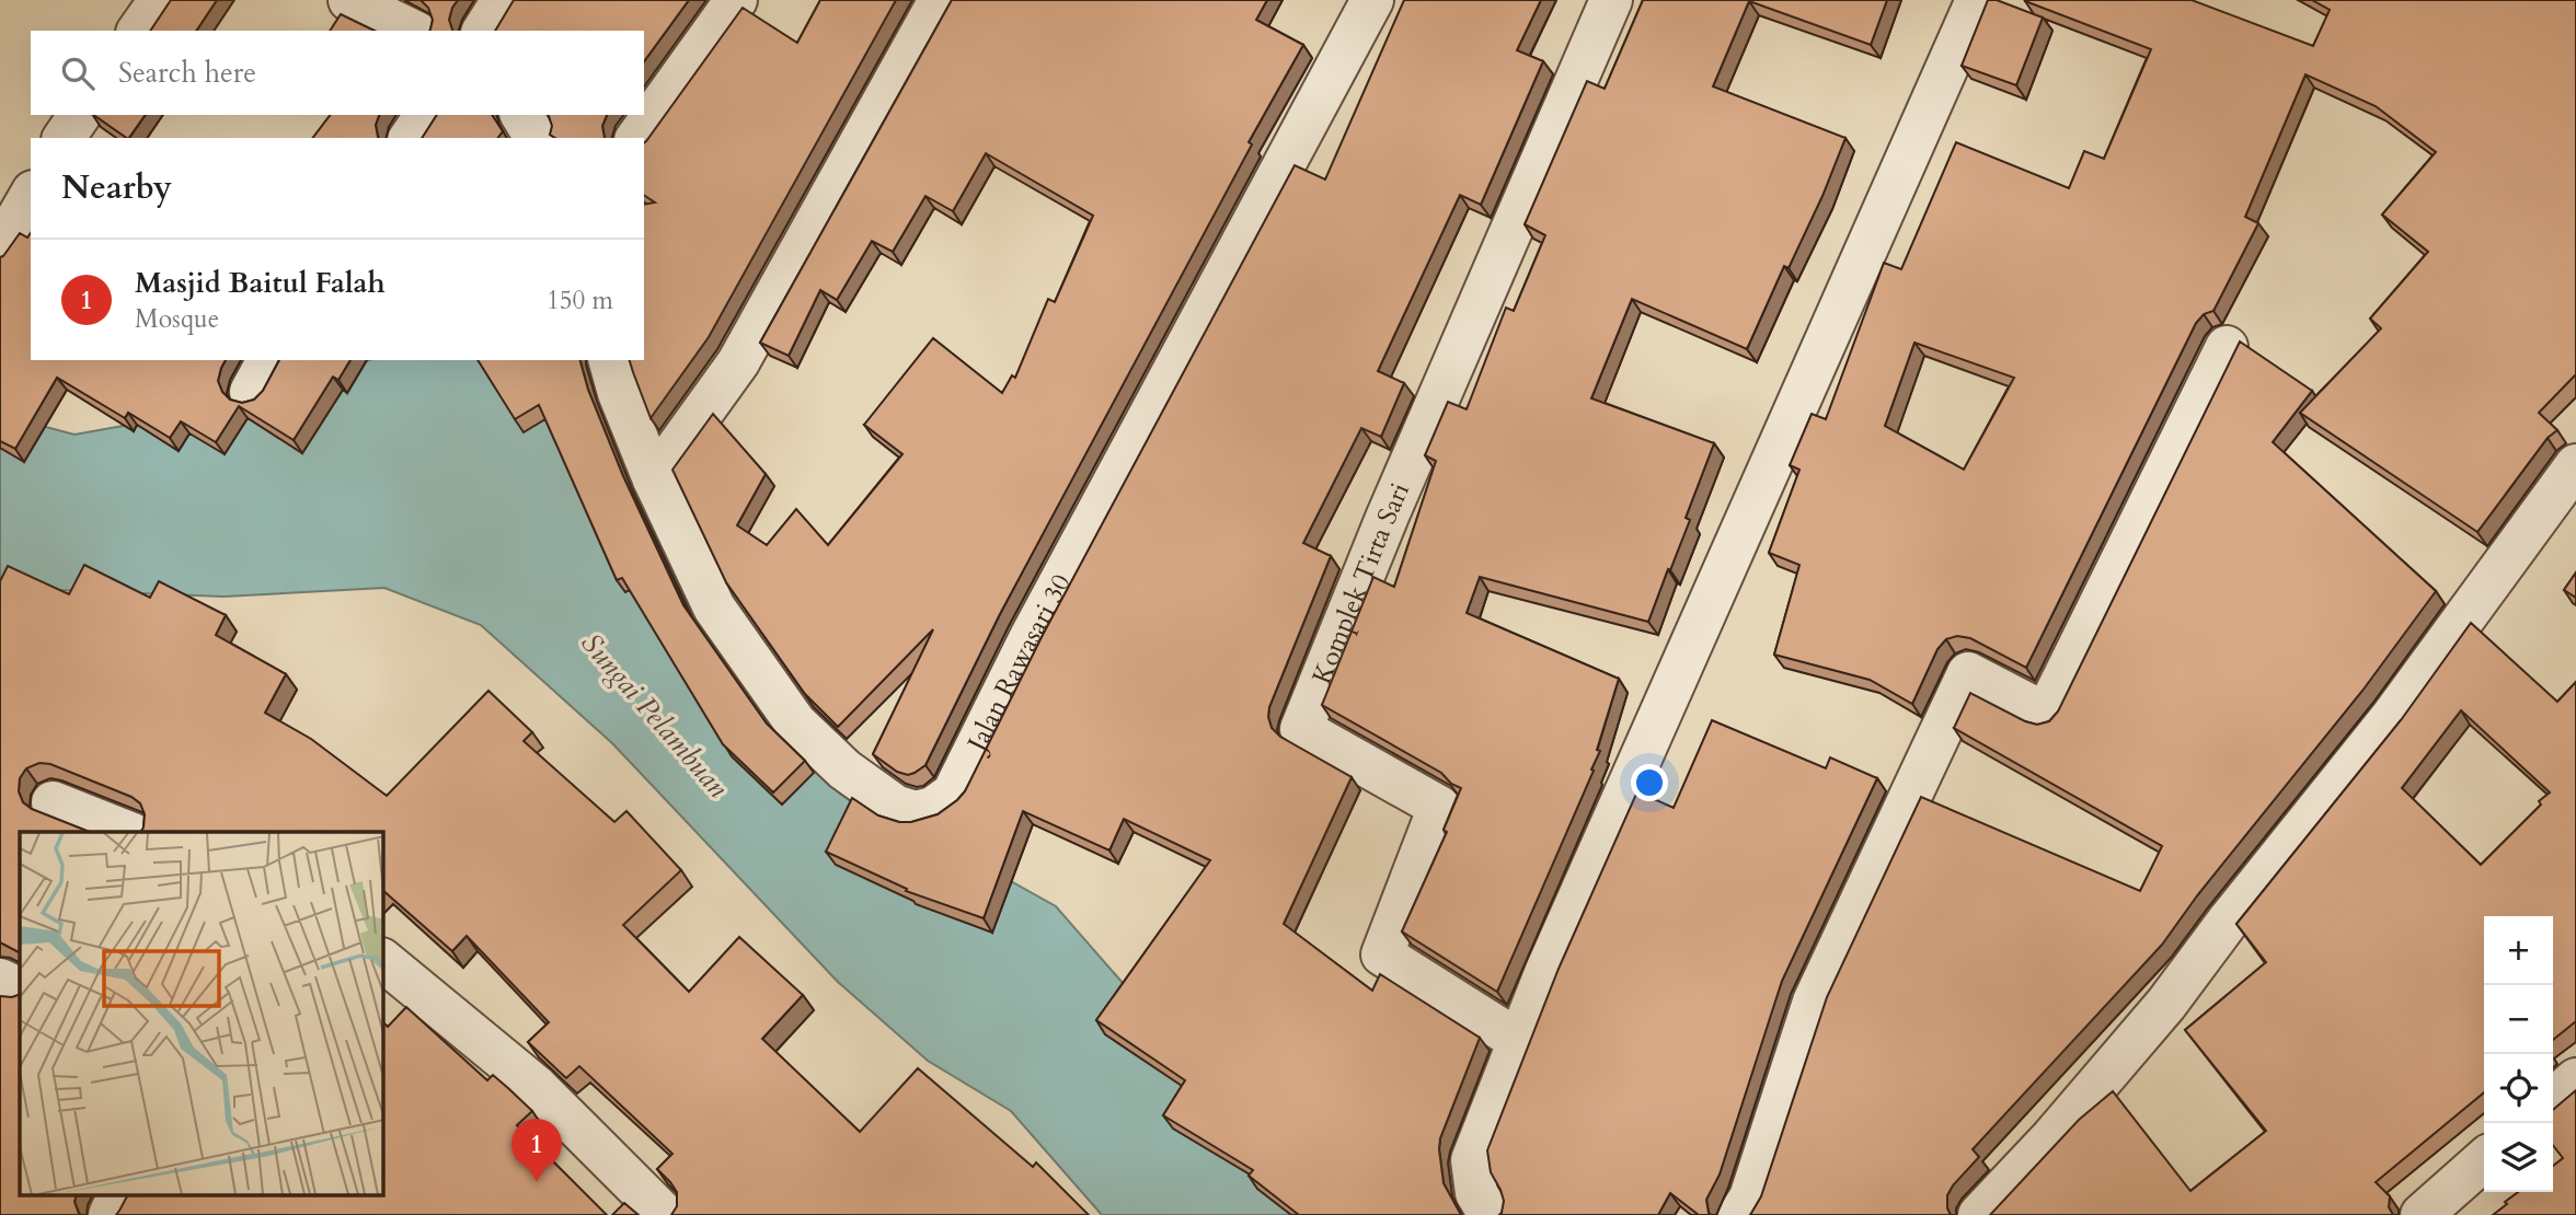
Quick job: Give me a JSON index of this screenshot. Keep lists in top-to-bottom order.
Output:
{
  "streets": {
    "street": ["Komplek Tirta Sari", "Jalan Rawasari 30"]
  },
  "water": ["Sungai Pelambuan"],
  "page": {
    "search": "Search here",
    "heading": "Nearby",
    "list": [
      {
        "mark": "1",
        "name": "Masjid Baitul Falah",
        "note": "Mosque",
        "value": "150 m"
      }
    ],
    "map_buttons": ["+", "−"],
    "pins": "1"
  }
}
